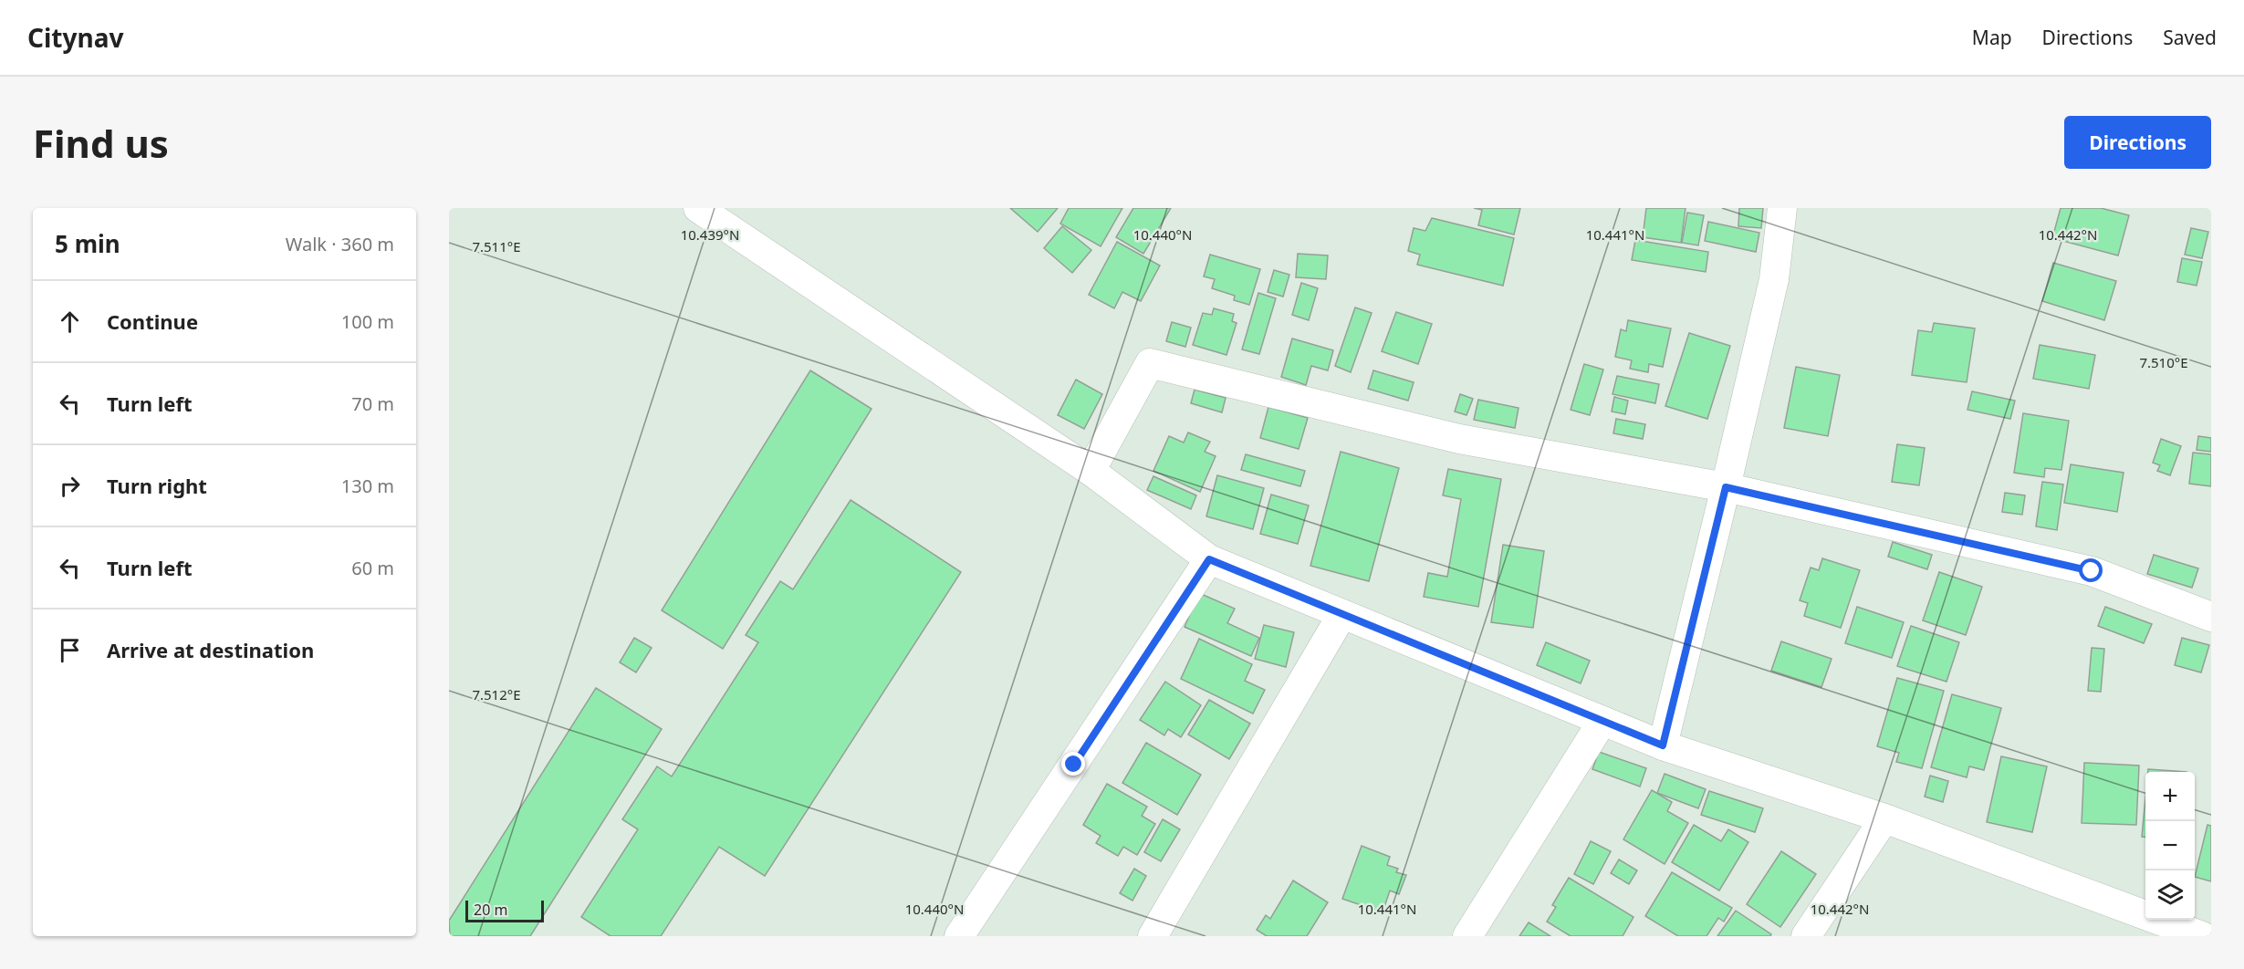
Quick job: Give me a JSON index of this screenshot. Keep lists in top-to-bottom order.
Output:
{
  "scale_bar": "20 m",
  "page": {
    "header": "Citynav",
    "nav": ["Map", "Directions", "Saved"],
    "buttons": "Directions",
    "title": "Find us",
    "heading": ["5 min", "Walk · 360 m"],
    "list": [
      ["Continue", "100 m"],
      ["Turn left", "70 m"],
      ["Turn right", "130 m"],
      ["Turn left", "60 m"],
      "Arrive at destination"
    ],
    "map_buttons": ["+", "−"],
    "scale": "20 m"
  },
  "coordinates": [
    "10.439°N",
    "10.440°N",
    "10.441°N",
    "10.442°N",
    "7.511°E",
    "7.510°E",
    "7.512°E"
  ]
}
